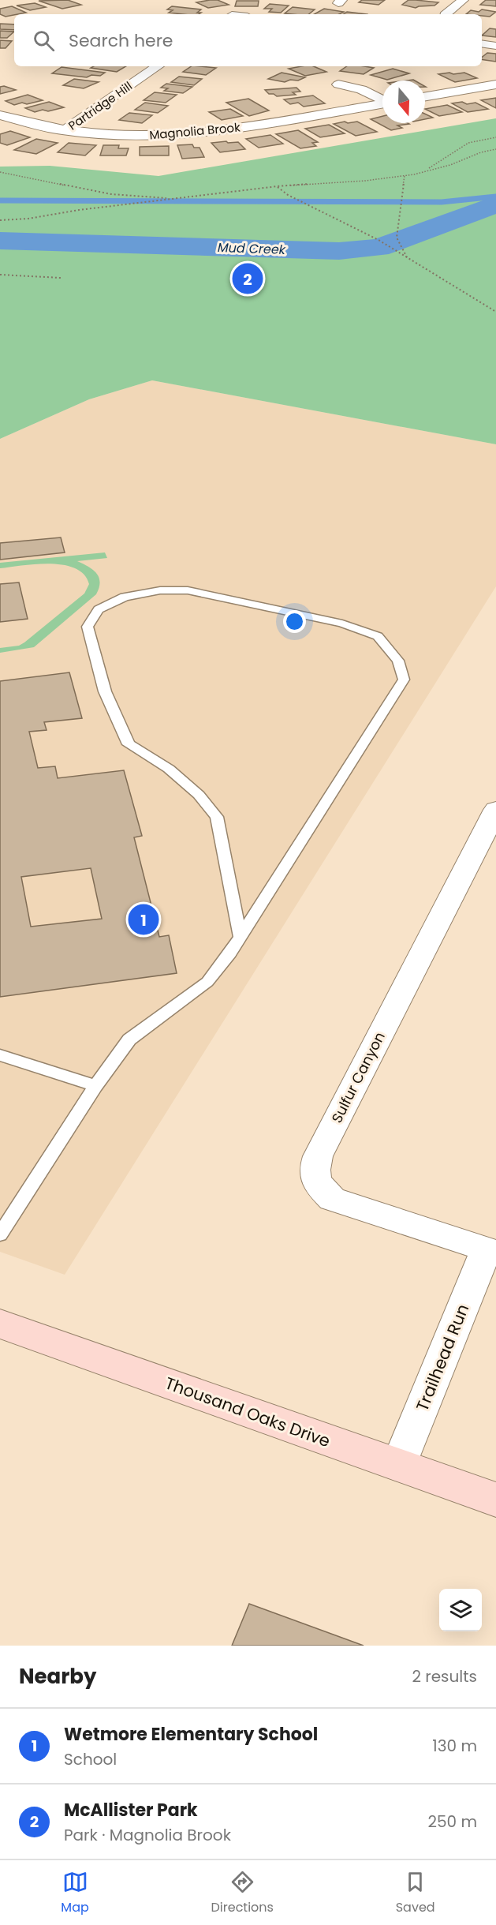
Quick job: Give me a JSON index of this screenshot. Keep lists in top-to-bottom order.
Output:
{
  "streets": {
    "main road": ["Thousand Oaks Drive"],
    "street": [
      "Partridge Hill",
      "Magnolia Brook",
      "Sulfur Canyon",
      "Trailhead Run"
    ]
  },
  "crossings": [
    ["Partridge Hill", "Magnolia Brook"],
    ["Sulfur Canyon", "Trailhead Run"],
    ["Trailhead Run", "Thousand Oaks Drive"]
  ],
  "water": ["Mud Creek"],
  "north": "bottom",
  "page": {
    "search": "Search here",
    "pins": ["2", "1"],
    "heading": ["Nearby", "2 results"],
    "list": [
      {
        "mark": "1",
        "name": "Wetmore Elementary School",
        "note": "School",
        "value": "130 m"
      },
      {
        "mark": "2",
        "name": "McAllister Park",
        "note": "Park · Magnolia Brook",
        "value": "250 m"
      }
    ],
    "nav": ["Map", "Directions", "Saved"]
  }
}
